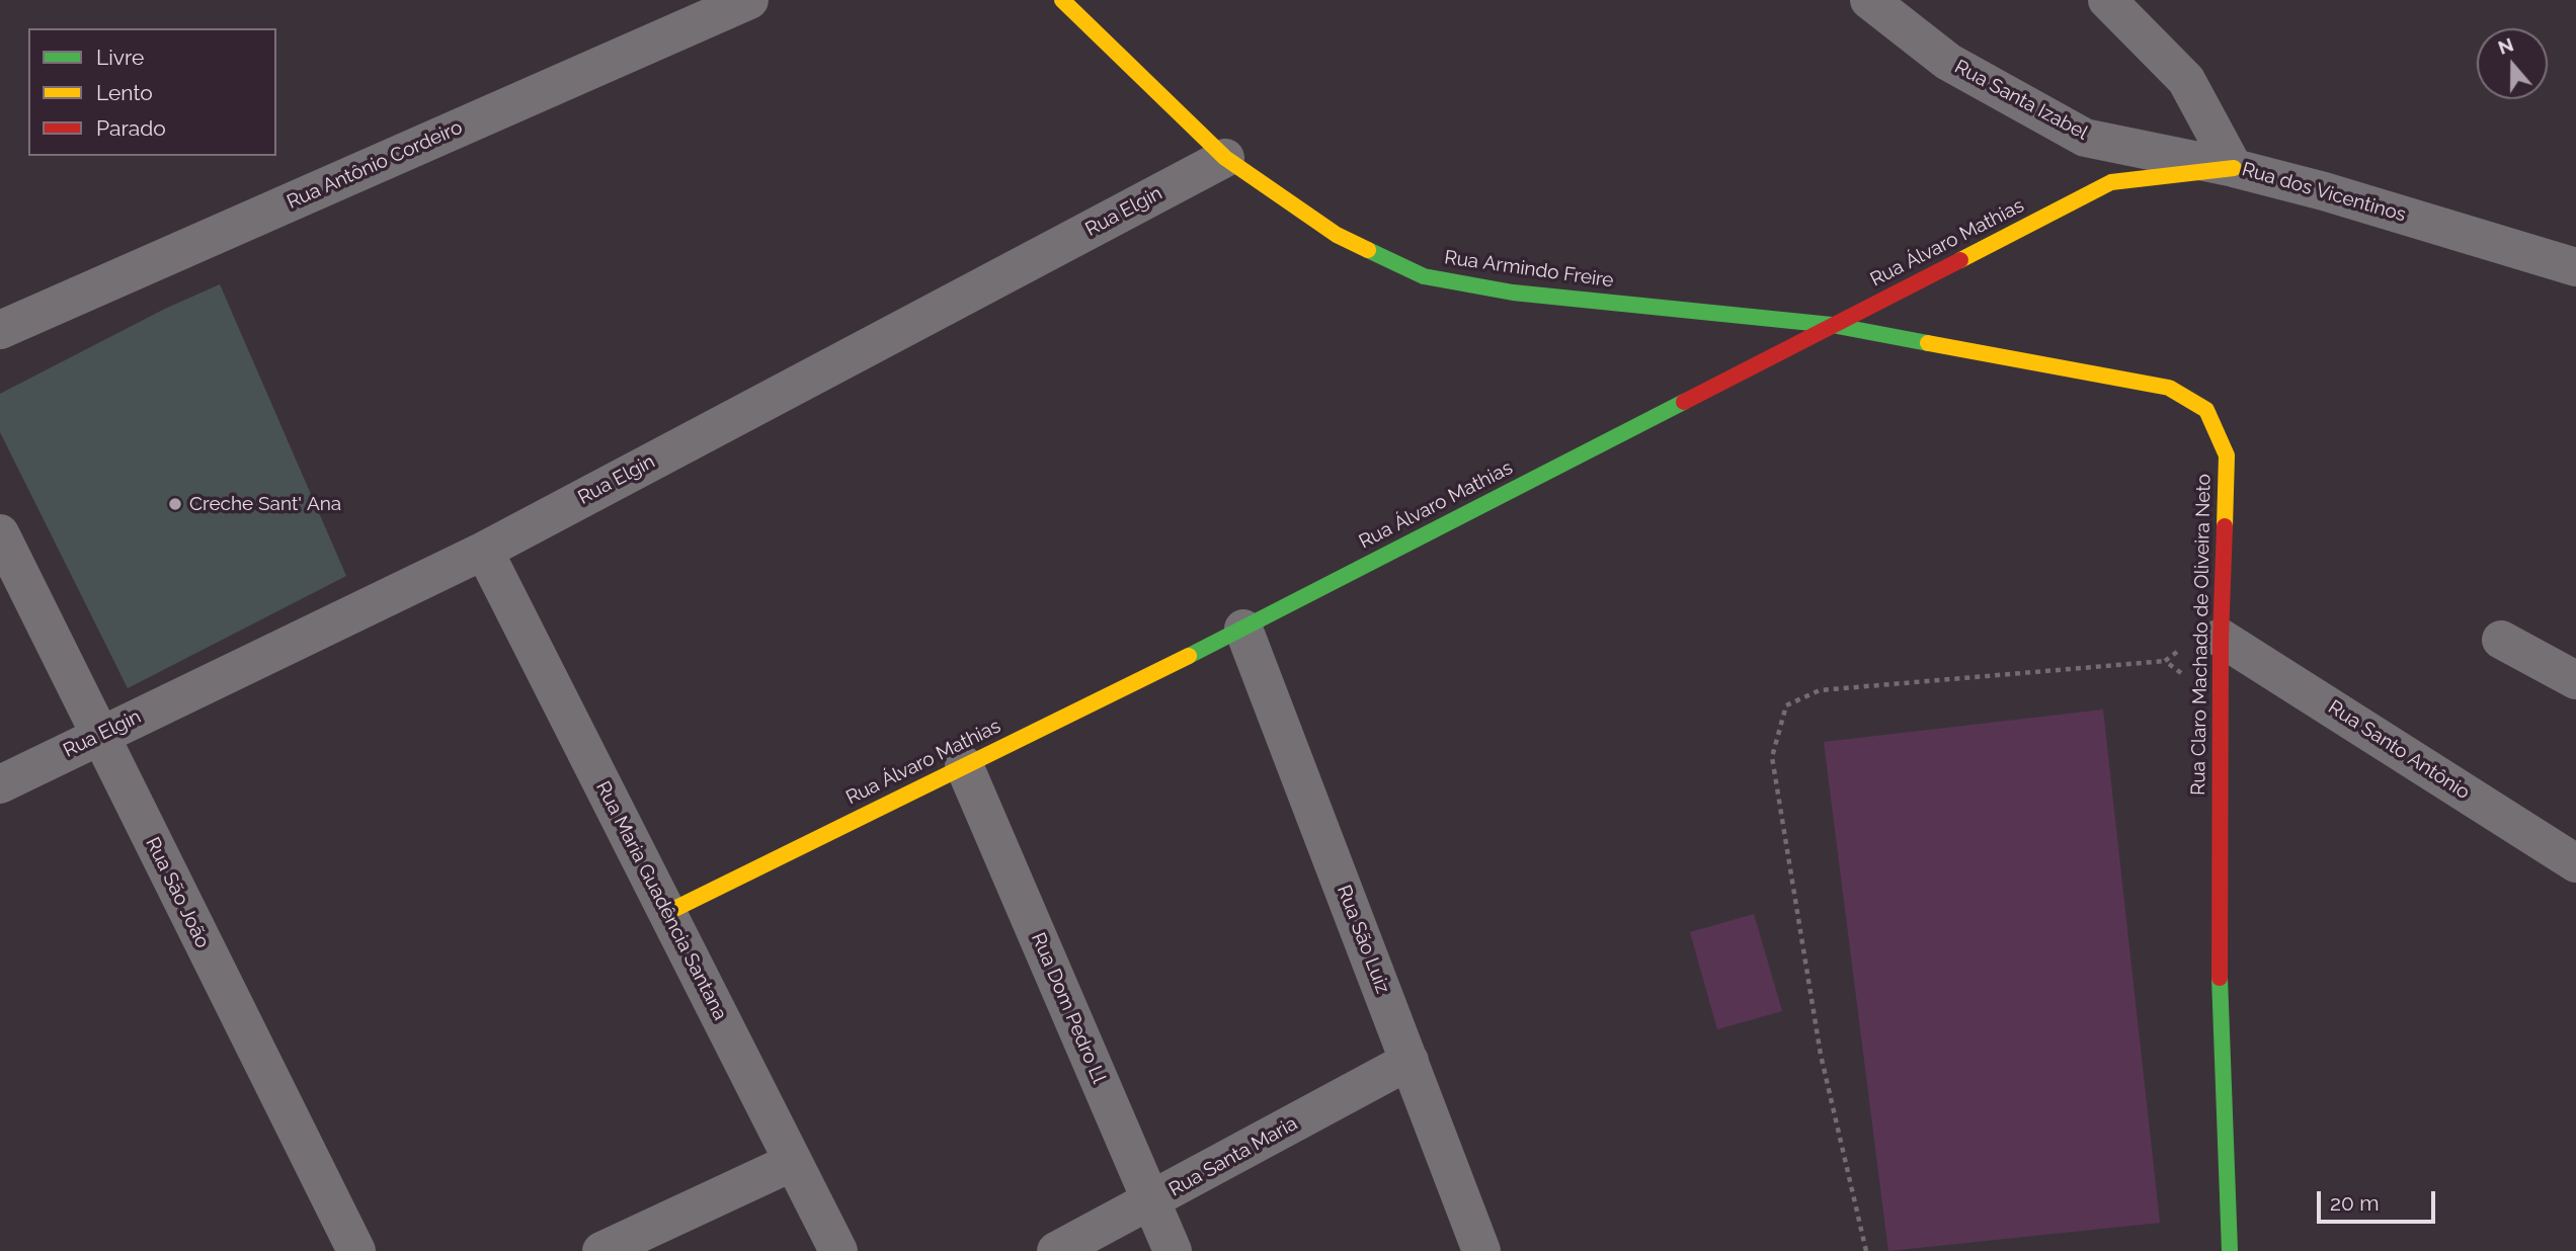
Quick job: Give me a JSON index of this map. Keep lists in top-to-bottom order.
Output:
{
  "streets": {
    "street": [
      "Rua Santa Izabel",
      "Rua Antônio Cordeiro",
      "Rua dos Vicentinos",
      "Rua Elgin",
      "Rua Álvaro Mathias",
      "Rua Armindo Freire",
      "Rua Claro Machado de Oliveira Neto",
      "Rua Santo Antônio",
      "Rua São João",
      "Rua Maria Guadência Santana",
      "Rua São Luiz",
      "Rua Dom Pedro Ll",
      "Rua Santa Maria"
    ]
  },
  "crossings": [
    ["Rua Santa Izabel", "Rua dos Vicentinos"],
    ["Rua Santa Izabel", "Rua Álvaro Mathias"],
    ["Rua dos Vicentinos", "Rua Álvaro Mathias"],
    ["Rua Elgin", "Rua Armindo Freire"],
    ["Rua Elgin", "Rua São João"],
    ["Rua Elgin", "Rua Maria Guadência Santana"],
    ["Rua Álvaro Mathias", "Rua Armindo Freire"],
    ["Rua Álvaro Mathias", "Rua Claro Machado de Oliveira Neto"],
    ["Rua Álvaro Mathias", "Rua Maria Guadência Santana"],
    ["Rua Álvaro Mathias", "Rua São Luiz"],
    ["Rua Álvaro Mathias", "Rua Dom Pedro Ll"],
    ["Rua Armindo Freire", "Rua Claro Machado de Oliveira Neto"],
    ["Rua Claro Machado de Oliveira Neto", "Rua Santo Antônio"],
    ["Rua São Luiz", "Rua Santa Maria"],
    ["Rua Dom Pedro Ll", "Rua Santa Maria"]
  ],
  "places": ["Creche Sant' Ana"],
  "legend": ["Livre", "Lento", "Parado"],
  "scale_bar": "20 m",
  "north": "top"
}
